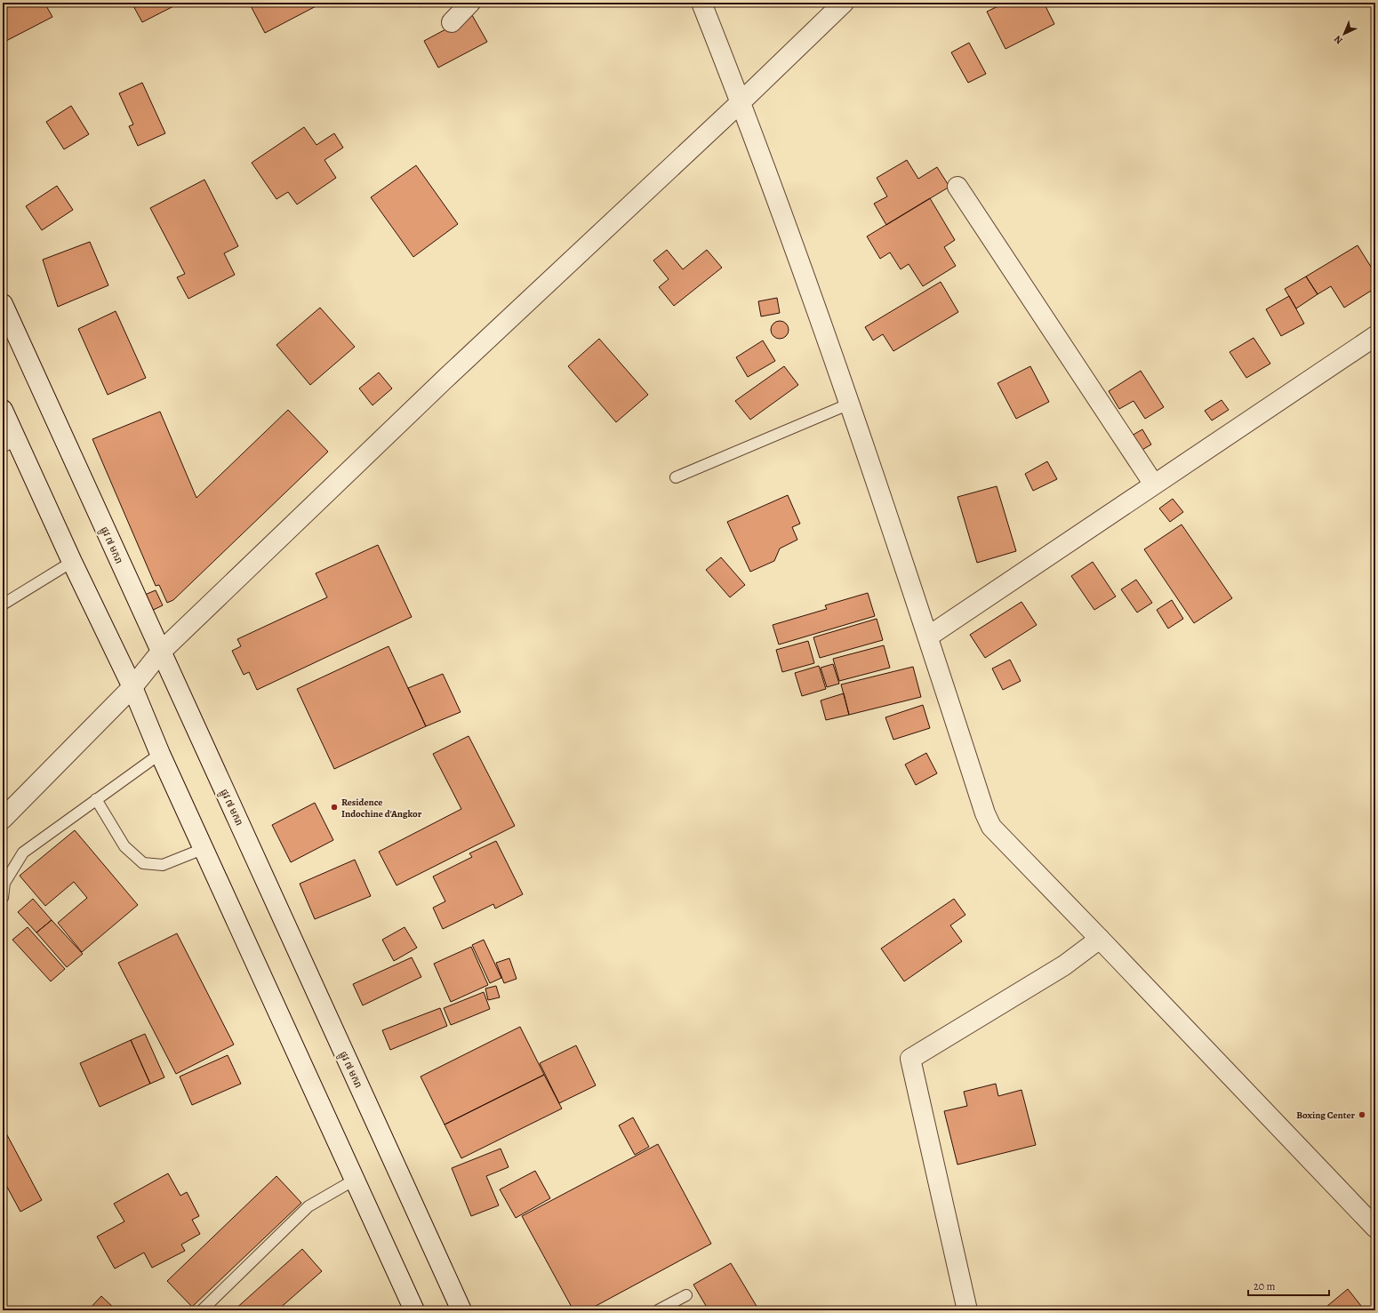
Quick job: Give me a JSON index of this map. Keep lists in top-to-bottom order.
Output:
{
  "streets": {
    "street": ["ផ្លូវ ៧ មករា"]
  },
  "places": ["Residence Indochine d'Angkor", "Boxing Center"],
  "scale_bar": "20 m",
  "north": "bottom left"
}
